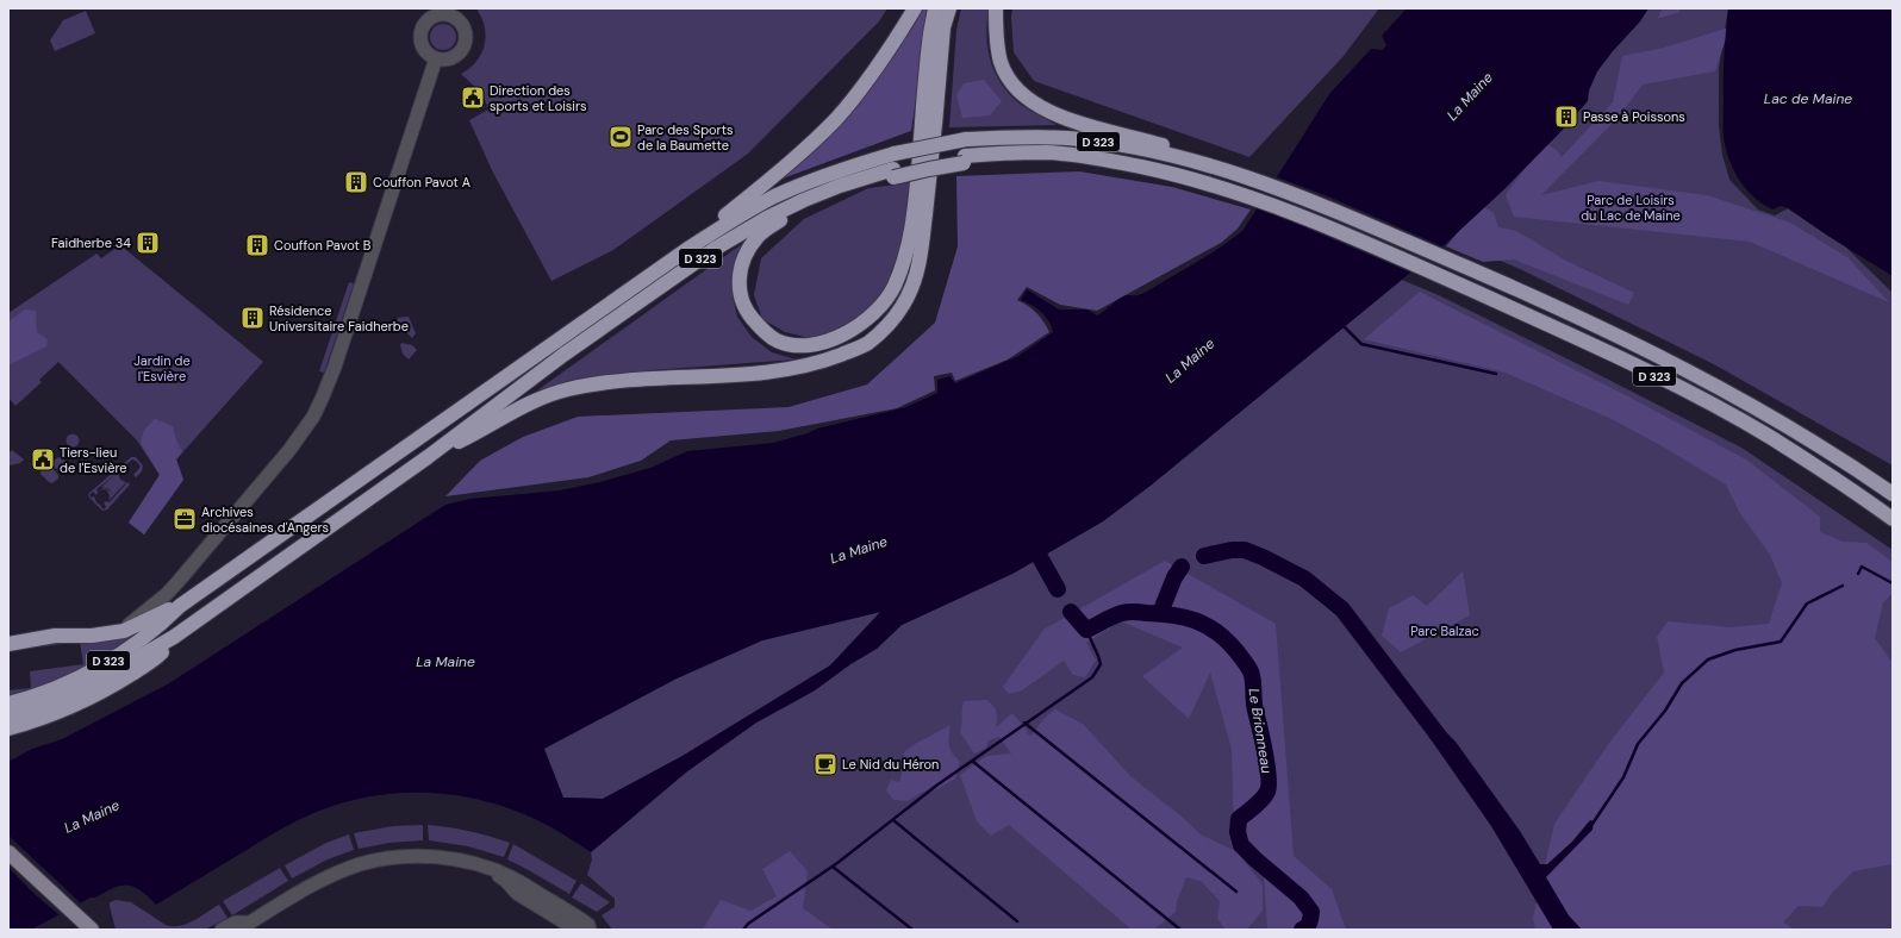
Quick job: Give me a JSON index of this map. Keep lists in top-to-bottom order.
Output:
{
  "streets": {
    "highway": ["D 323"]
  },
  "water": ["La Maine", "Lac de Maine", "Le Brionneau"],
  "parks": ["Parc de Loisirs du Lac de Maine", "Jardin de l'Esvière", "Parc Balzac"],
  "places": {
    "public building": ["Direction des sports et Loisirs", "Tiers-lieu de l'Esvière"],
    "building": [
      "Passe à Poissons",
      "Couffon Pavot A",
      "Faidherbe 34",
      "Couffon Pavot B",
      "Résidence Universitaire Faidherbe"
    ],
    "sports": ["Parc des Sports de la Baumette"],
    "office": ["Archives diocésaines d'Angers"],
    "cafe": ["Le Nid du Héron"]
  }
}
